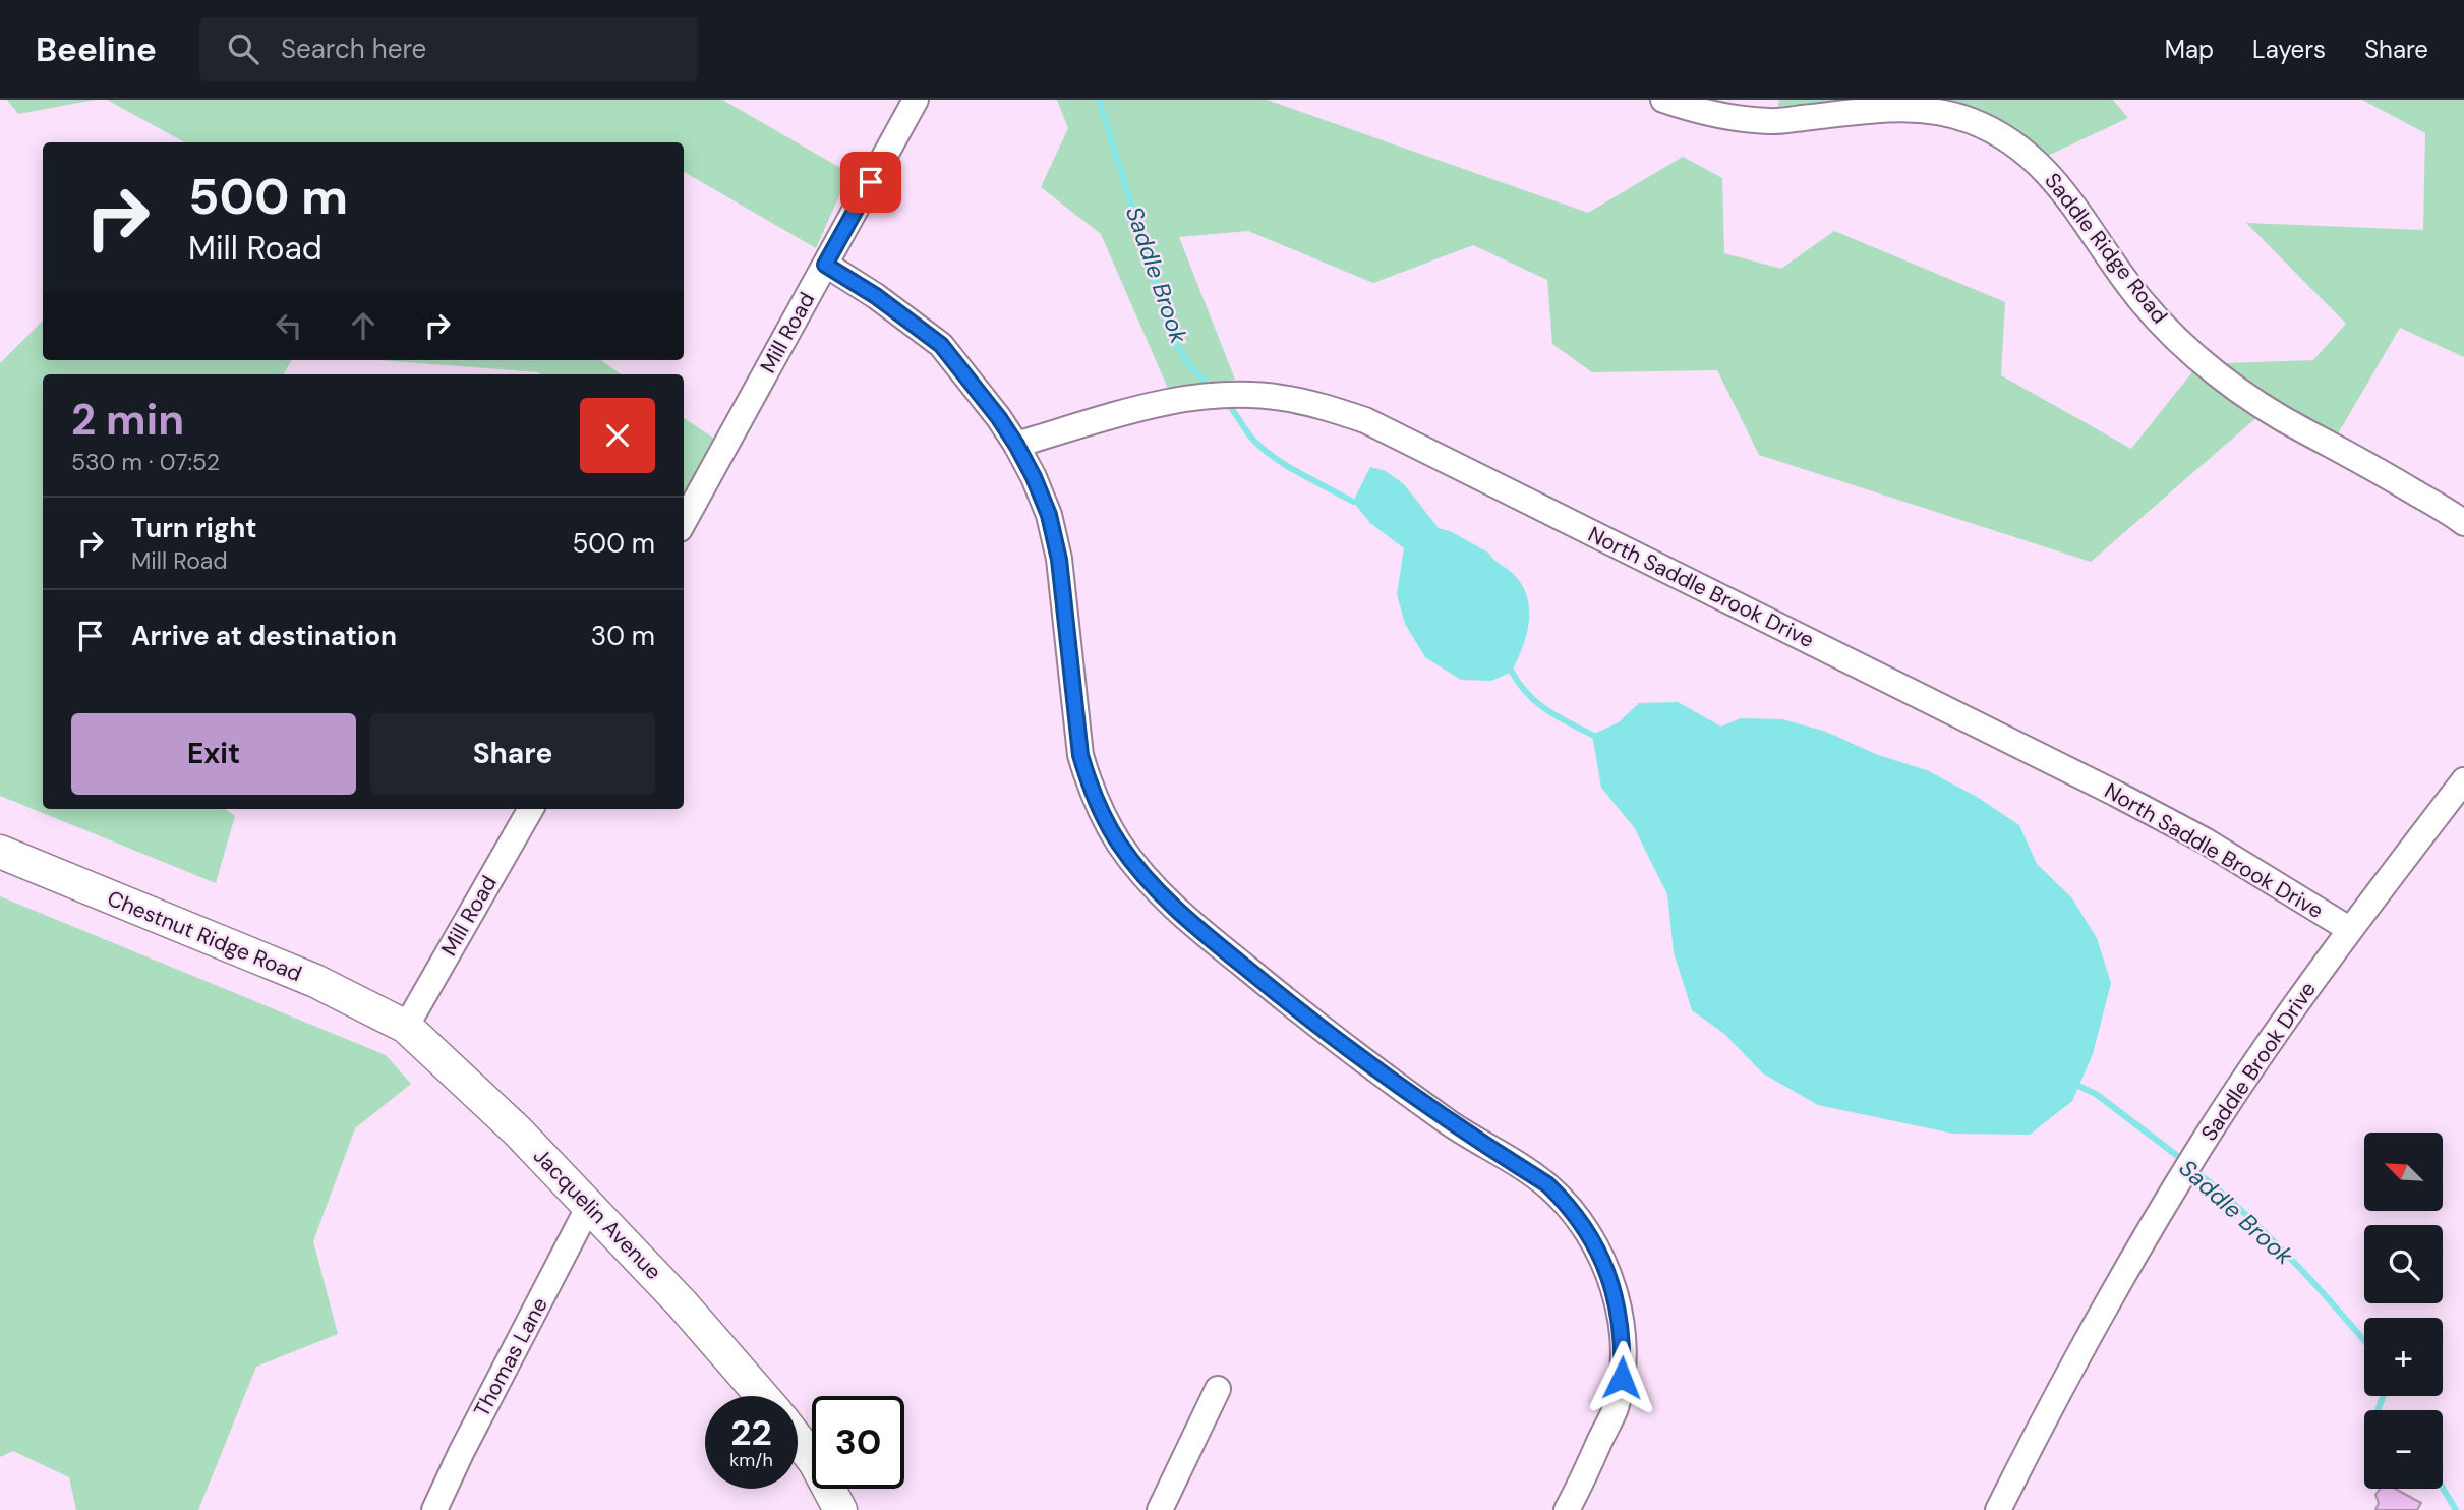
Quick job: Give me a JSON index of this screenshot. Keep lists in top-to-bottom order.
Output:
{
  "streets": {
    "main road": ["Chestnut Ridge Road", "Jacquelin Avenue"],
    "street": [
      "Saddle Ridge Road",
      "Mill Road",
      "North Saddle Brook Drive",
      "Saddle Brook Drive",
      "Thomas Lane"
    ]
  },
  "crossings": [
    ["Mill Road", "Chestnut Ridge Road"],
    ["Mill Road", "Jacquelin Avenue"],
    ["North Saddle Brook Drive", "Saddle Brook Drive"],
    ["Chestnut Ridge Road", "Jacquelin Avenue"],
    ["Jacquelin Avenue", "Thomas Lane"]
  ],
  "water": ["Saddle Brook"],
  "north": "top left",
  "page": {
    "header": "Beeline",
    "search": "Search here",
    "nav": ["Map", "Layers", "Share"],
    "turn": ["500 m", "Mill Road"],
    "heading": ["2 min", "530 m · 07:52"],
    "list": [
      {
        "name": "Turn right",
        "note": "Mill Road",
        "value": "500 m"
      },
      {
        "name": "Arrive at destination",
        "value": "30 m"
      }
    ],
    "buttons": ["Exit", "Share"],
    "map_buttons": ["+", "−"],
    "speed": "22 km/h",
    "limit": "30"
  }
}
